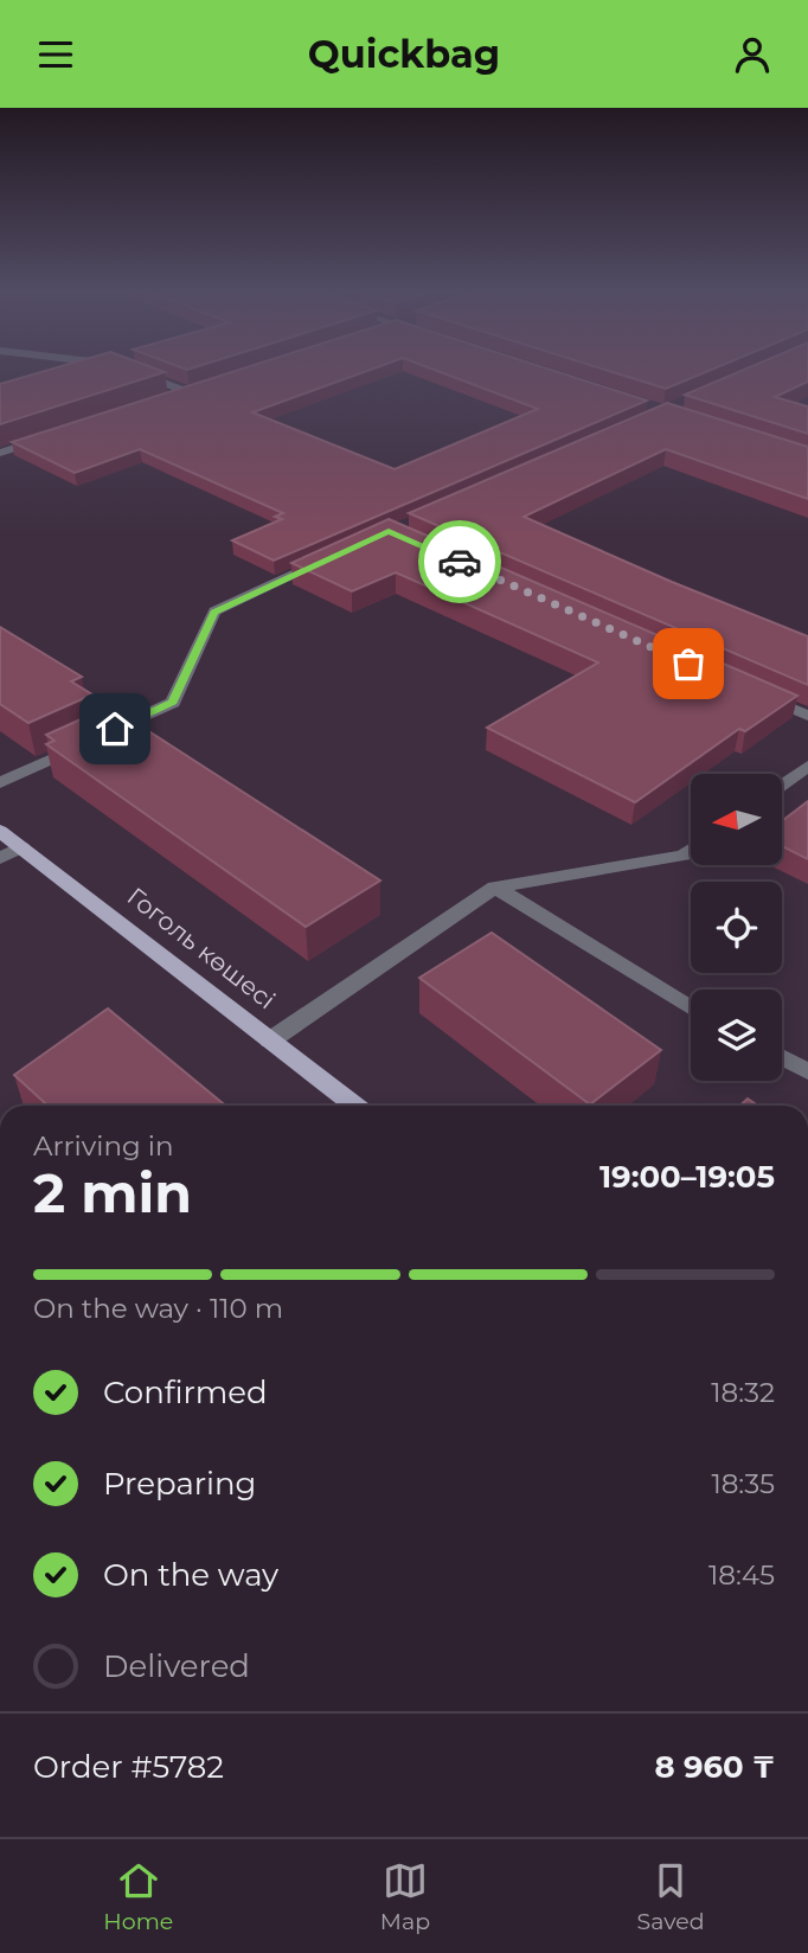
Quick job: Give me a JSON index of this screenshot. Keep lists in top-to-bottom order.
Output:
{
  "streets": {
    "main road": ["Гоголь көшесі"]
  },
  "north": "left",
  "page": {
    "header": "Quickbag",
    "heading": ["2 min", "Arriving in", "19:00–19:05"],
    "panel": ["Order #5782", "8 960 ₸"],
    "bar": "On the way · 110 m",
    "list": [
      ["Confirmed", "18:32"],
      ["Preparing", "18:35"],
      ["On the way", "18:45"],
      "Delivered"
    ],
    "tabs": ["Home", "Map", "Saved"]
  }
}
